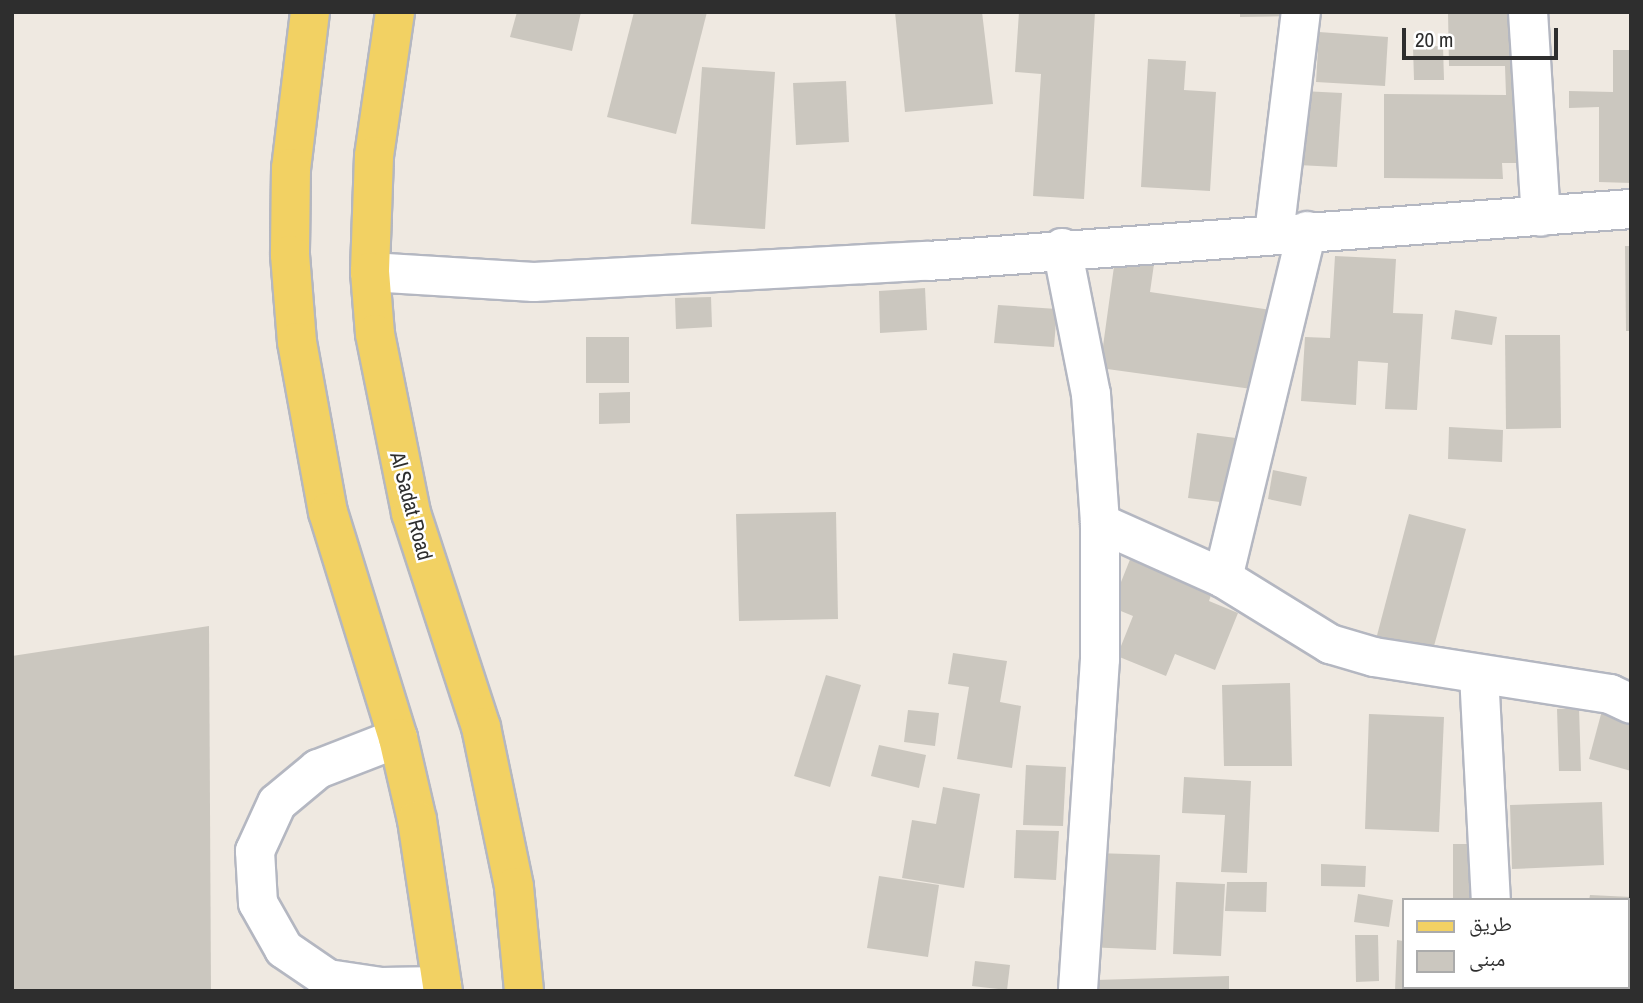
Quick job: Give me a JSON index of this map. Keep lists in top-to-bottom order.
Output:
{
  "streets": {
    "main road": ["Al Sadat Road"]
  },
  "legend": ["طريق", "مبنى"],
  "scale_bar": "20 m"
}
